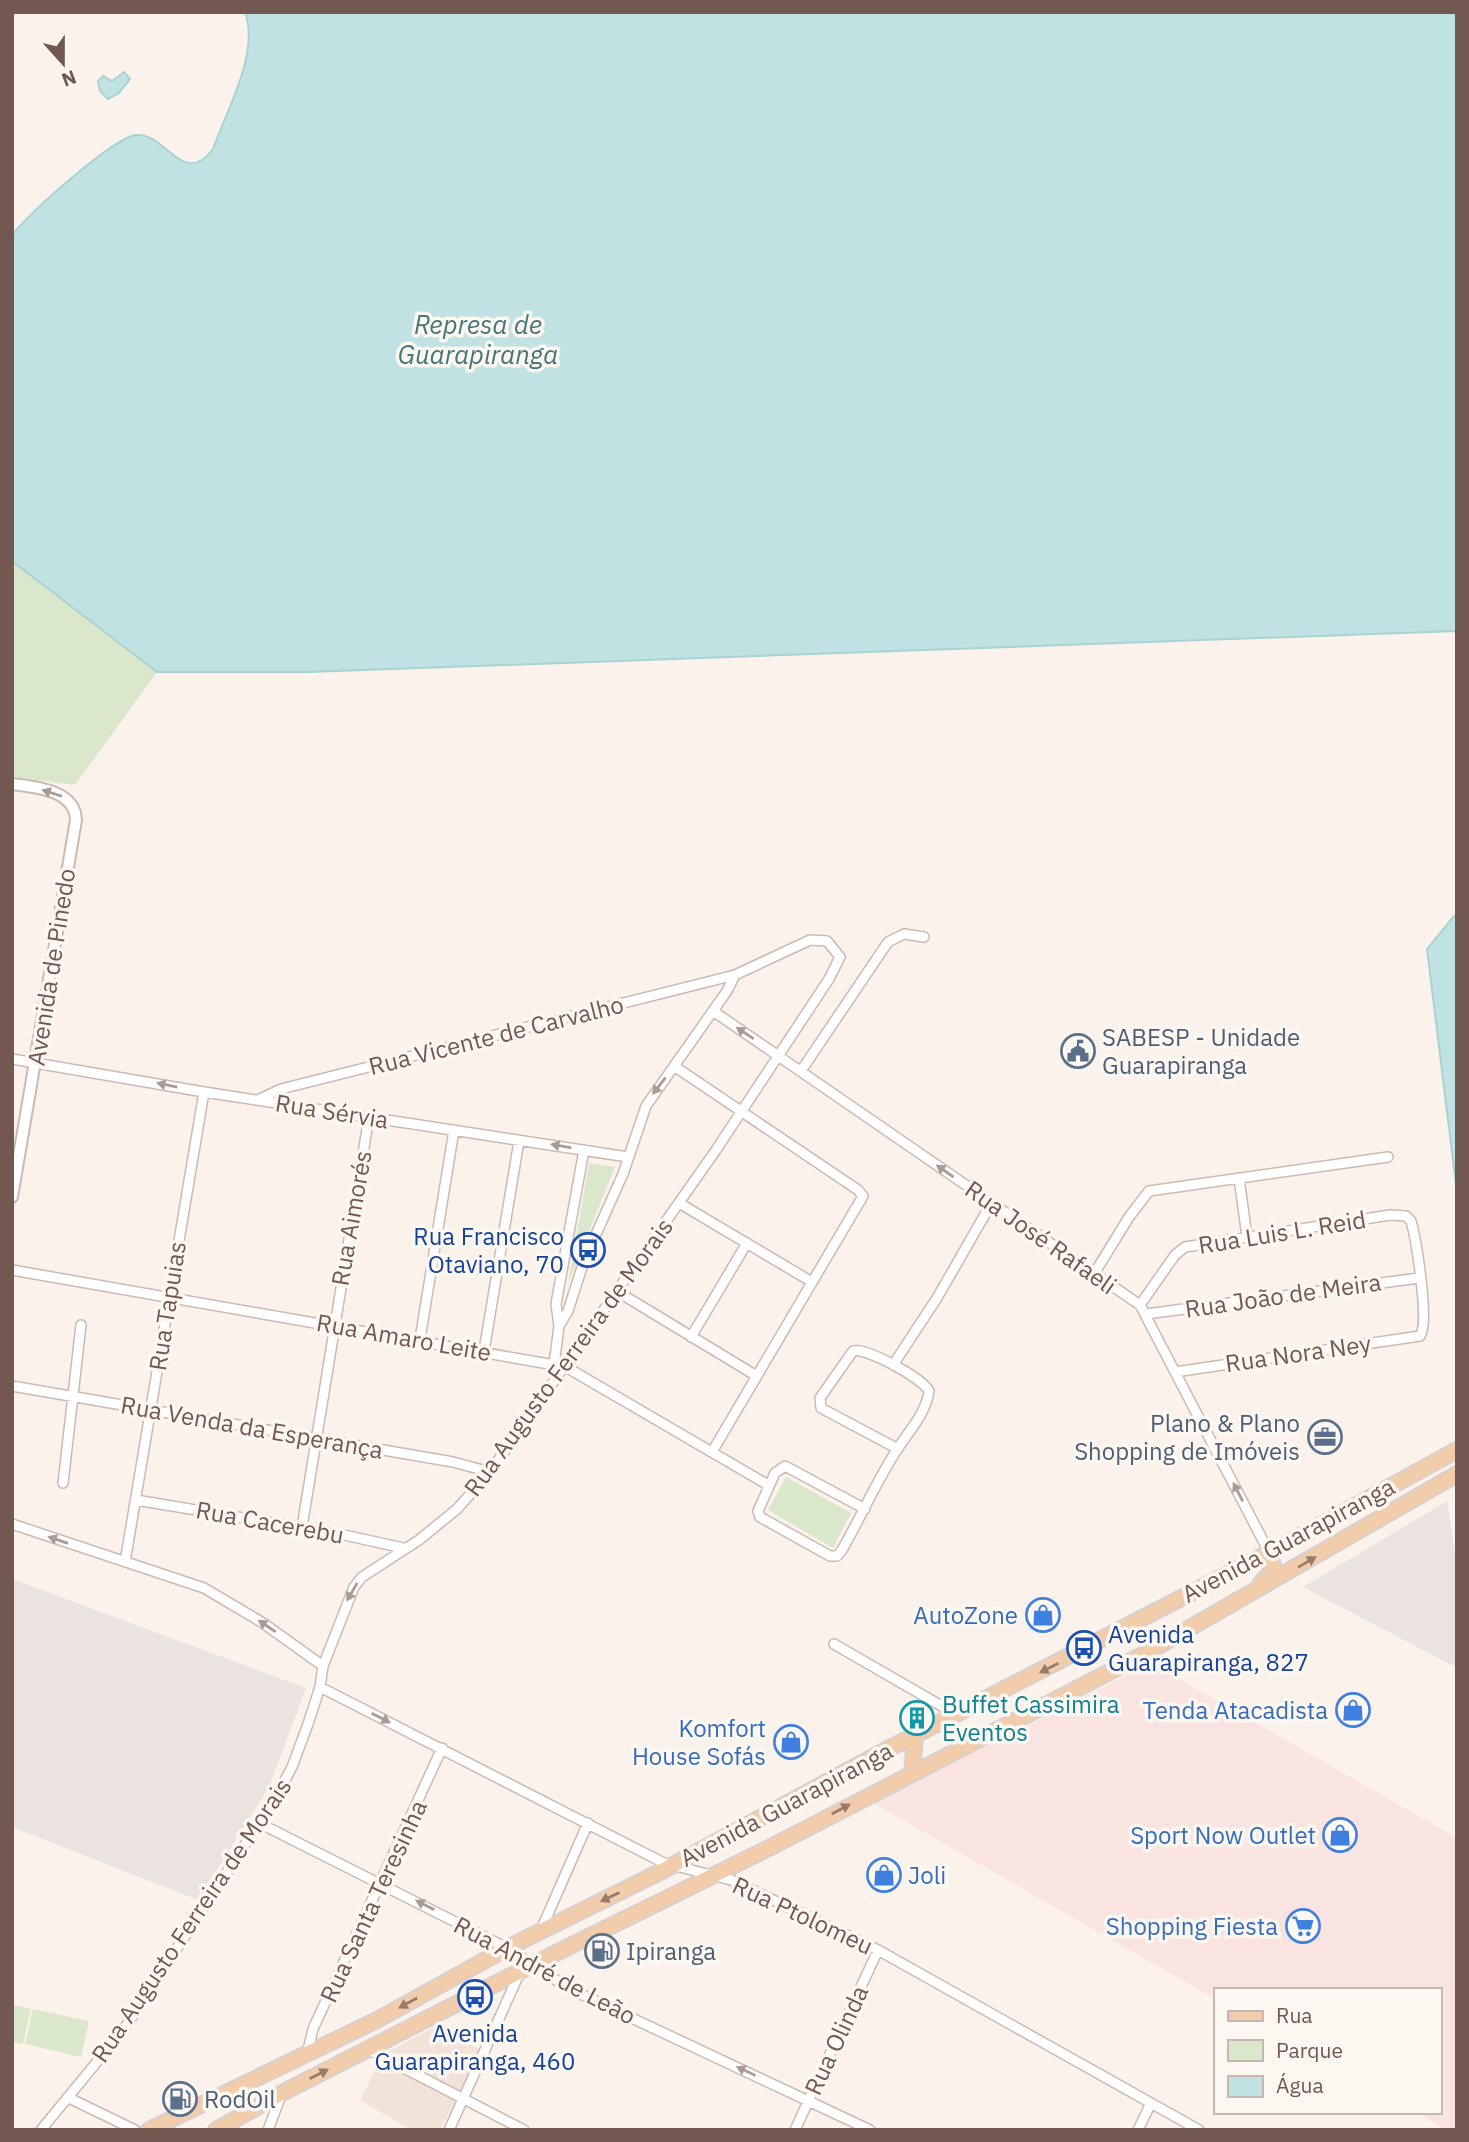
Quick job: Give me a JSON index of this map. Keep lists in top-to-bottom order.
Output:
{
  "streets": {
    "main road": ["Avenida Guarapiranga"],
    "street": [
      "Avenida de Pinedo",
      "Rua Vicente de Carvalho",
      "Rua Sérvia",
      "Rua Aimorés",
      "Rua Luis L. Reid",
      "Rua José Rafaeli",
      "Rua João de Meira",
      "Rua Tapuias",
      "Rua Amaro Leite",
      "Rua Nora Ney",
      "Rua Augusto Ferreira de Morais",
      "Rua Venda da Esperança",
      "Rua Cacerebu",
      "Rua Santa Teresinha",
      "Rua Ptolomeu",
      "Rua André de Leão",
      "Rua Olinda"
    ]
  },
  "crossings": [
    ["Avenida de Pinedo", "Rua Sérvia"],
    ["Rua Vicente de Carvalho", "Rua Sérvia"],
    ["Rua Vicente de Carvalho", "Rua Augusto Ferreira de Morais"],
    ["Rua Sérvia", "Rua Aimorés"],
    ["Rua Sérvia", "Rua Tapuias"],
    ["Rua Aimorés", "Rua Amaro Leite"],
    ["Rua Aimorés", "Rua Venda da Esperança"],
    ["Rua Aimorés", "Rua Cacerebu"],
    ["Rua Luis L. Reid", "Rua José Rafaeli"],
    ["Rua Luis L. Reid", "Rua João de Meira"],
    ["Rua Luis L. Reid", "Rua Nora Ney"],
    ["Rua José Rafaeli", "Rua João de Meira"],
    ["Rua José Rafaeli", "Rua Nora Ney"],
    ["Rua José Rafaeli", "Rua Augusto Ferreira de Morais"],
    ["Rua José Rafaeli", "Avenida Guarapiranga"],
    ["Rua João de Meira", "Rua Nora Ney"],
    ["Rua Tapuias", "Rua Amaro Leite"],
    ["Rua Tapuias", "Rua Venda da Esperança"],
    ["Rua Tapuias", "Rua Cacerebu"],
    ["Rua Amaro Leite", "Rua Augusto Ferreira de Morais"],
    ["Rua Augusto Ferreira de Morais", "Rua Venda da Esperança"],
    ["Rua Augusto Ferreira de Morais", "Rua Cacerebu"],
    ["Rua Augusto Ferreira de Morais", "Rua Ptolomeu"],
    ["Rua Augusto Ferreira de Morais", "Rua André de Leão"],
    ["Avenida Guarapiranga", "Rua Santa Teresinha"],
    ["Avenida Guarapiranga", "Rua Ptolomeu"],
    ["Avenida Guarapiranga", "Rua André de Leão"],
    ["Rua Santa Teresinha", "Rua Ptolomeu"],
    ["Rua Santa Teresinha", "Rua André de Leão"],
    ["Rua Ptolomeu", "Rua Olinda"],
    ["Rua André de Leão", "Rua Olinda"]
  ],
  "one_way": [
    "Avenida de Pinedo",
    "Rua Sérvia",
    "Rua José Rafaeli",
    "Rua André de Leão"
  ],
  "water": ["Represa de Guarapiranga"],
  "places": {
    "public building": ["SABESP - Unidade Guarapiranga"],
    "bus stop": ["Rua Francisco Otaviano, 70", "Avenida Guarapiranga, 827", "Avenida Guarapiranga, 460"],
    "office": ["Plano & Plano Shopping de Imóveis"],
    "shop": [
      "AutoZone",
      "Tenda Atacadista",
      "Komfort House Sofás",
      "Sport Now Outlet",
      "Joli"
    ],
    "building": ["Buffet Cassimira Eventos"],
    "supermarket": ["Shopping Fiesta"],
    "fuel station": ["Ipiranga", "RodOil"]
  },
  "legend": ["Rua", "Parque", "Água"],
  "north": "bottom"
}
